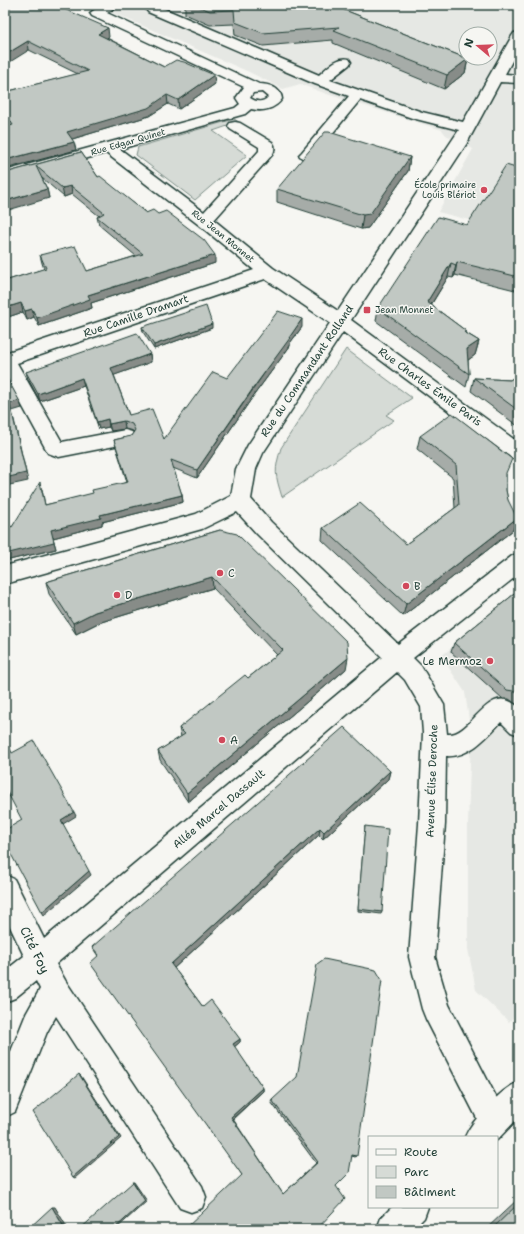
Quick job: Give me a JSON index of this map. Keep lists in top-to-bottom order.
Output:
{
  "streets": {
    "street": [
      "Rue Edgar Quinet",
      "Rue Jean Monnet",
      "Rue Camille Dramart",
      "Rue du Commandant Rolland",
      "Rue Charles Émile Paris",
      "Avenue Élise Deroche",
      "Allée Marcel Dassault",
      "Cité Foy"
    ]
  },
  "crossings": [
    ["Rue Edgar Quinet", "Rue Jean Monnet"],
    ["Rue Jean Monnet", "Rue Camille Dramart"],
    ["Rue Jean Monnet", "Rue du Commandant Rolland"],
    ["Rue Jean Monnet", "Rue Charles Émile Paris"],
    ["Rue du Commandant Rolland", "Rue Charles Émile Paris"],
    ["Rue du Commandant Rolland", "Avenue Élise Deroche"],
    ["Avenue Élise Deroche", "Allée Marcel Dassault"],
    ["Allée Marcel Dassault", "Cité Foy"]
  ],
  "places": {
    "other": [
      "École primaire Louis Blériot",
      "C",
      "B",
      "D",
      "Le Mermoz",
      "A"
    ],
    "transit": ["Jean Monnet"]
  },
  "legend": ["Route", "Parc", "Bâtiment"],
  "north": "left"
}
